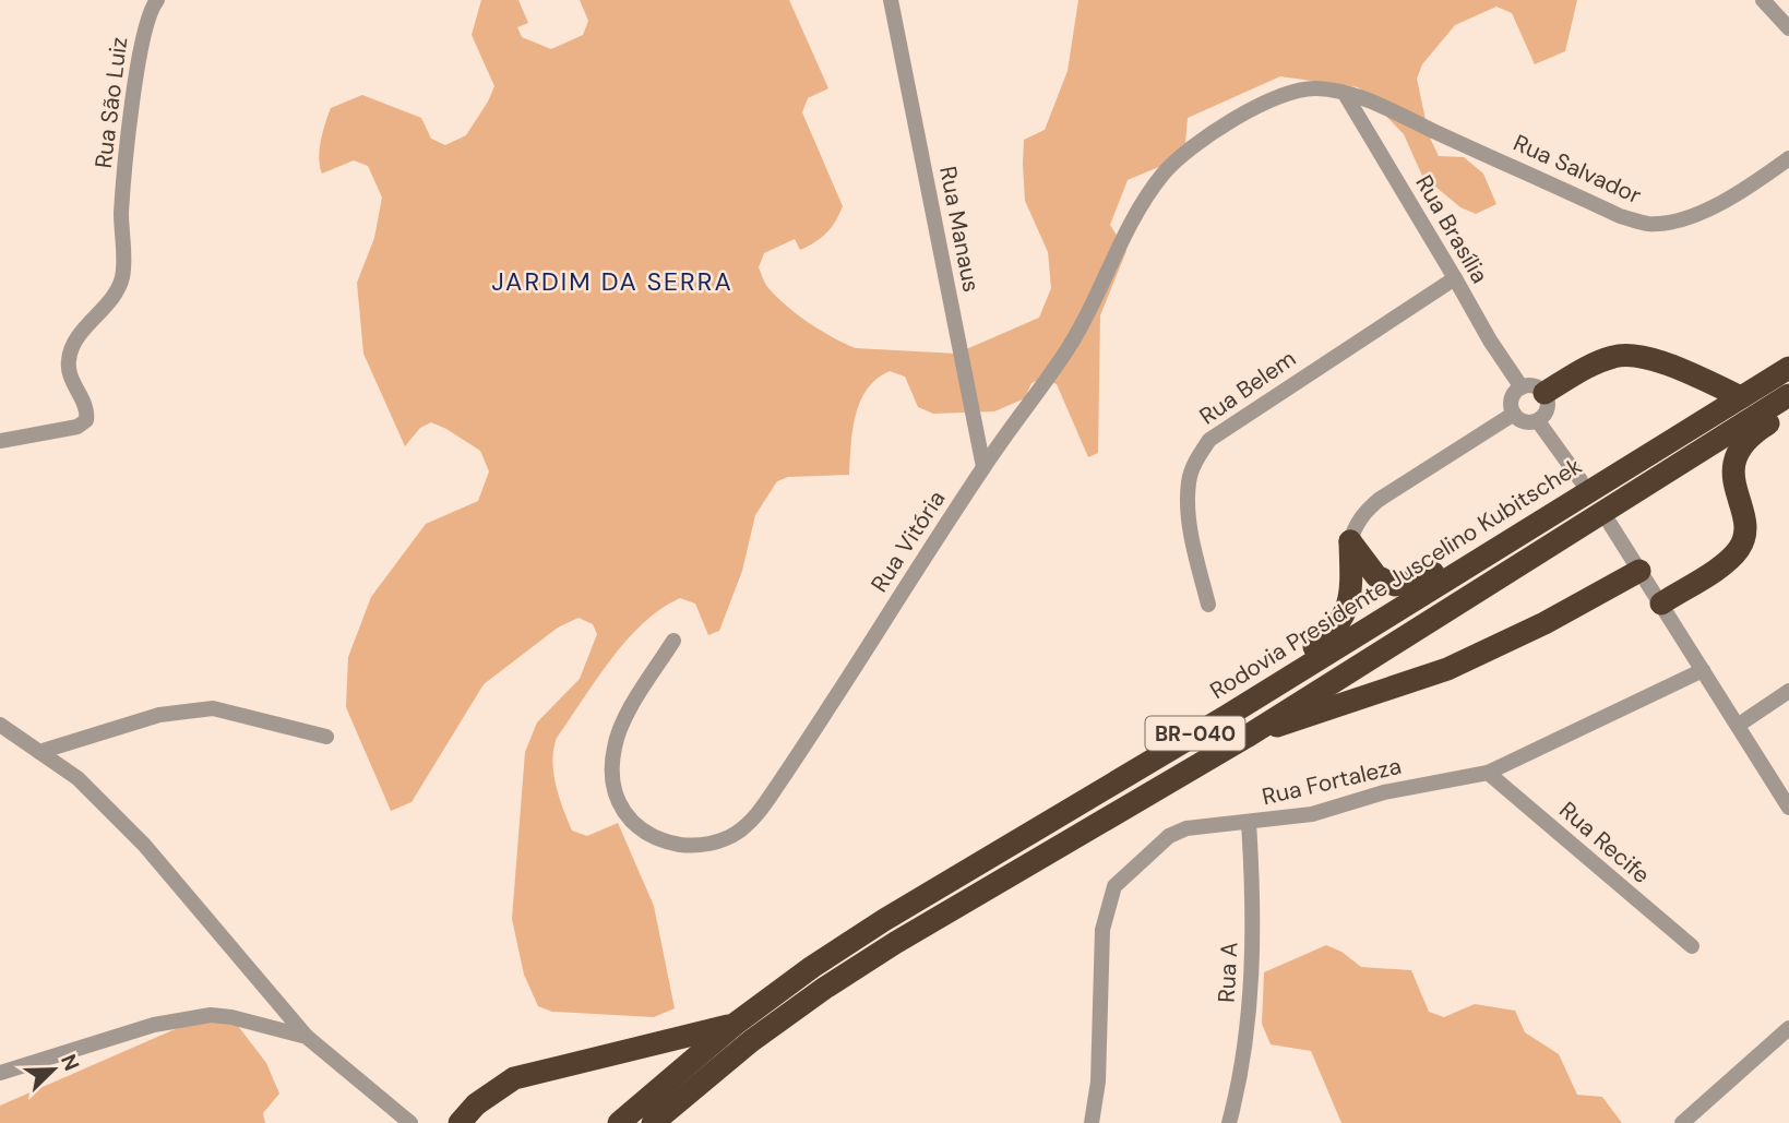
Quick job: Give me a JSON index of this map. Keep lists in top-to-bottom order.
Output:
{
  "streets": {
    "highway": ["Rodovia Presidente Juscelino Kubitschek", "BR-040"],
    "street": [
      "Rua São Luiz",
      "Rua Salvador",
      "Rua Manaus",
      "Rua Brasília",
      "Rua Belem",
      "Rua Vitória",
      "Rua Fortaleza",
      "Rua Recife",
      "Rua A"
    ]
  },
  "crossings": [
    ["Rua Salvador", "Rua Brasília"],
    ["Rua Salvador", "Rua Vitória"],
    ["Rua Manaus", "Rua Vitória"],
    ["Rua Brasília", "Rua Belem"],
    ["Rua Brasília", "Rua Vitória"],
    ["Rua Fortaleza", "Rua Recife"],
    ["Rua Fortaleza", "Rua A"]
  ],
  "districts": ["JARDIM DA SERRA"],
  "north": "top right"
}
